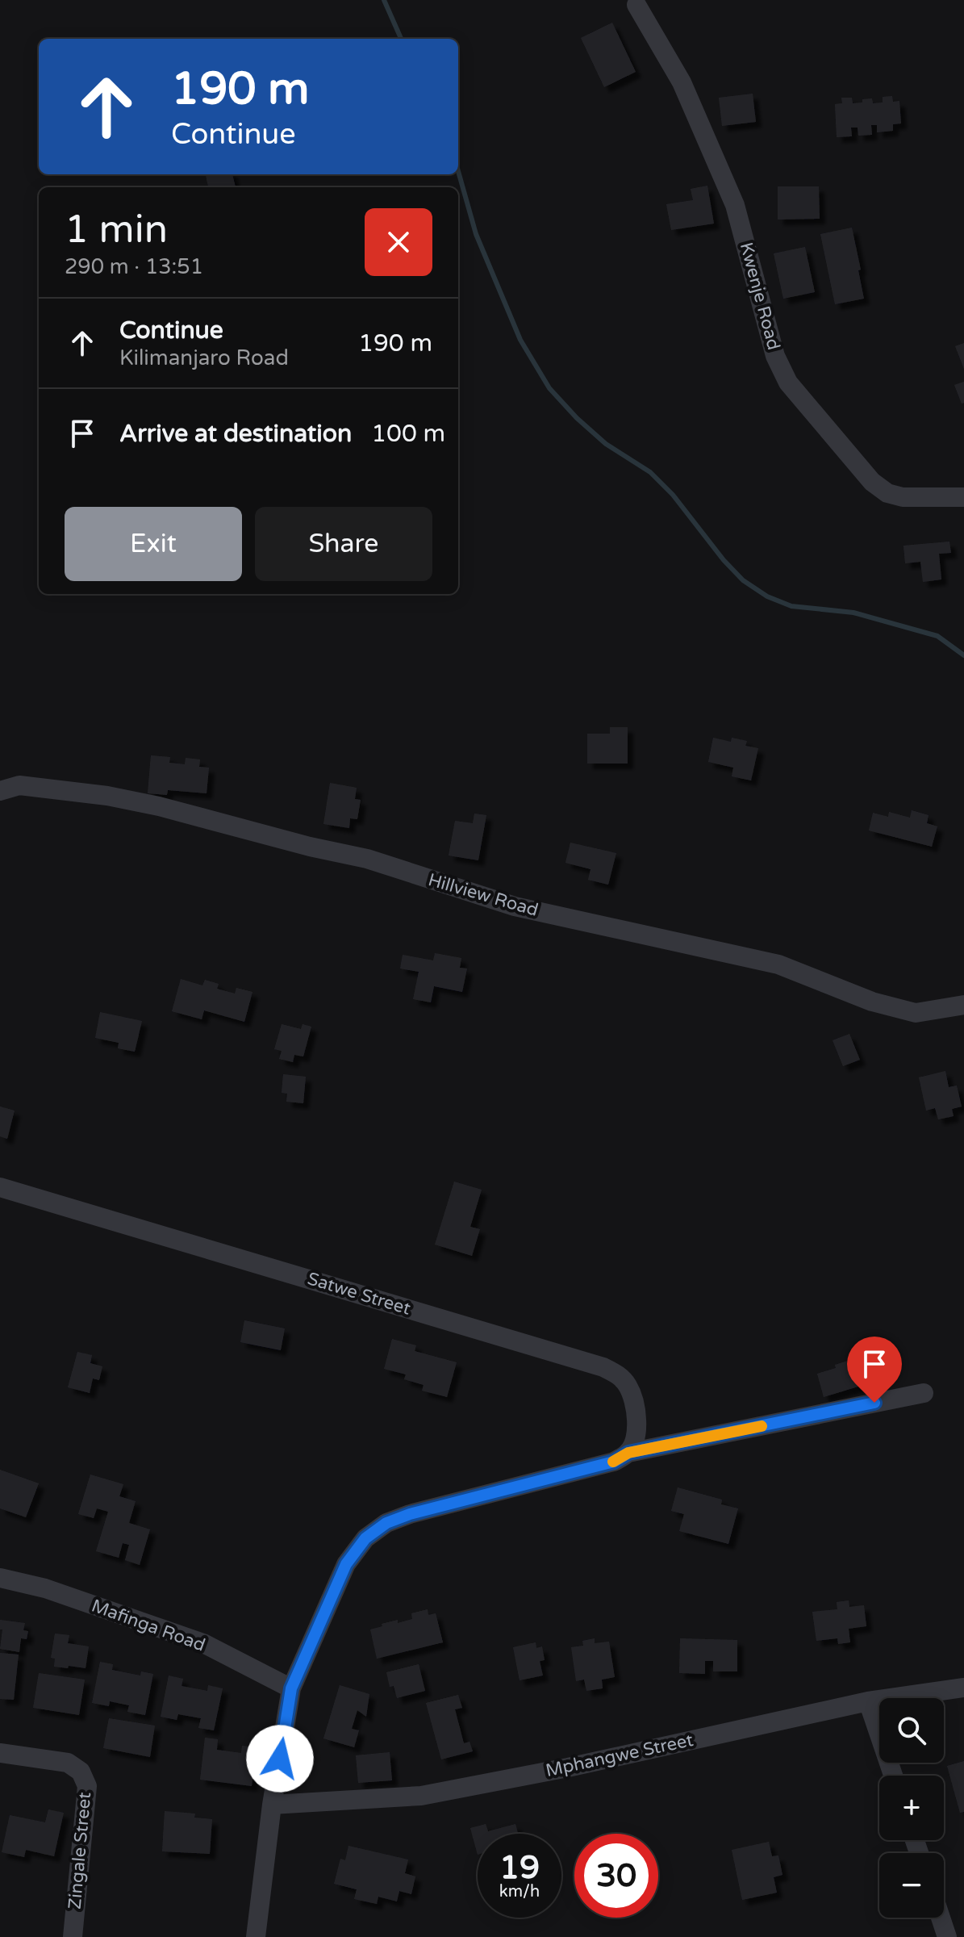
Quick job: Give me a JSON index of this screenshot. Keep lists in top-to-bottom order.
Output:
{
  "streets": {
    "street": [
      "Kwenje Road",
      "Hillview Road",
      "Satwe Street",
      "Mafinga Road",
      "Mphangwe Street",
      "Zingale Street"
    ]
  },
  "page": {
    "turn": ["190 m", "Continue"],
    "heading": ["1 min", "290 m · 13:51"],
    "list": [
      {
        "name": "Continue",
        "note": "Kilimanjaro Road",
        "value": "190 m"
      },
      {
        "name": "Arrive at destination",
        "value": "100 m"
      }
    ],
    "buttons": ["Exit", "Share"],
    "map_buttons": ["+", "−"],
    "speed": "19 km/h",
    "limit": "30"
  }
}
